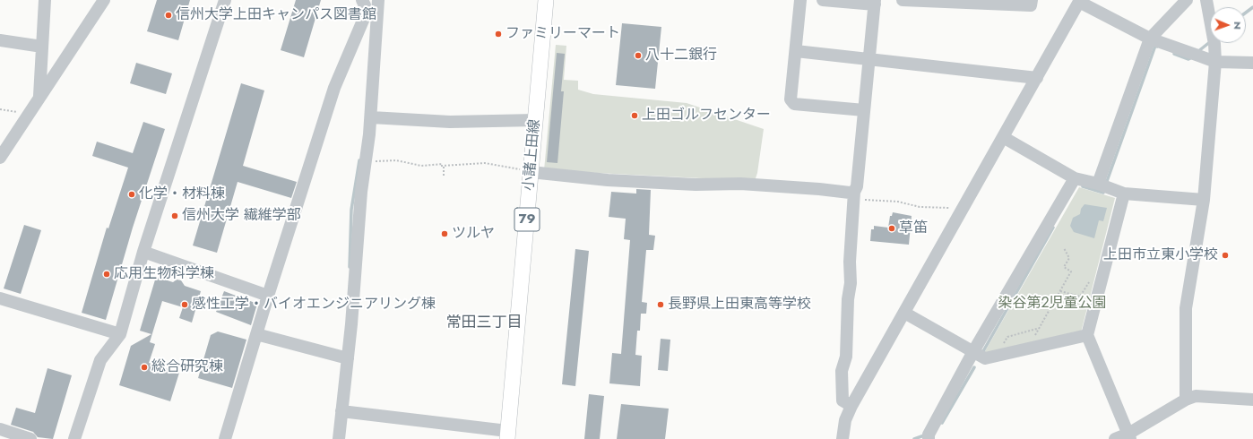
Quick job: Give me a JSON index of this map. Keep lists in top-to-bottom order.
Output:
{
  "streets": {
    "main road": ["小諸上田線", "79"]
  },
  "districts": ["常田三丁目"],
  "parks": ["染谷第2児童公園"],
  "places": [
    "信州大学上田キャンパス図書館",
    "ファミリーマート",
    "八十二銀行",
    "上田ゴルフセンター",
    "化学・材料棟",
    "信州大学 繊維学部",
    "草笛",
    "ツルヤ",
    "上田市立東小学校",
    "応用生物科学棟",
    "感性工学・バイオエンジニアリング棟",
    "長野県上田東高等学校",
    "総合研究棟"
  ],
  "north": "right"
}
